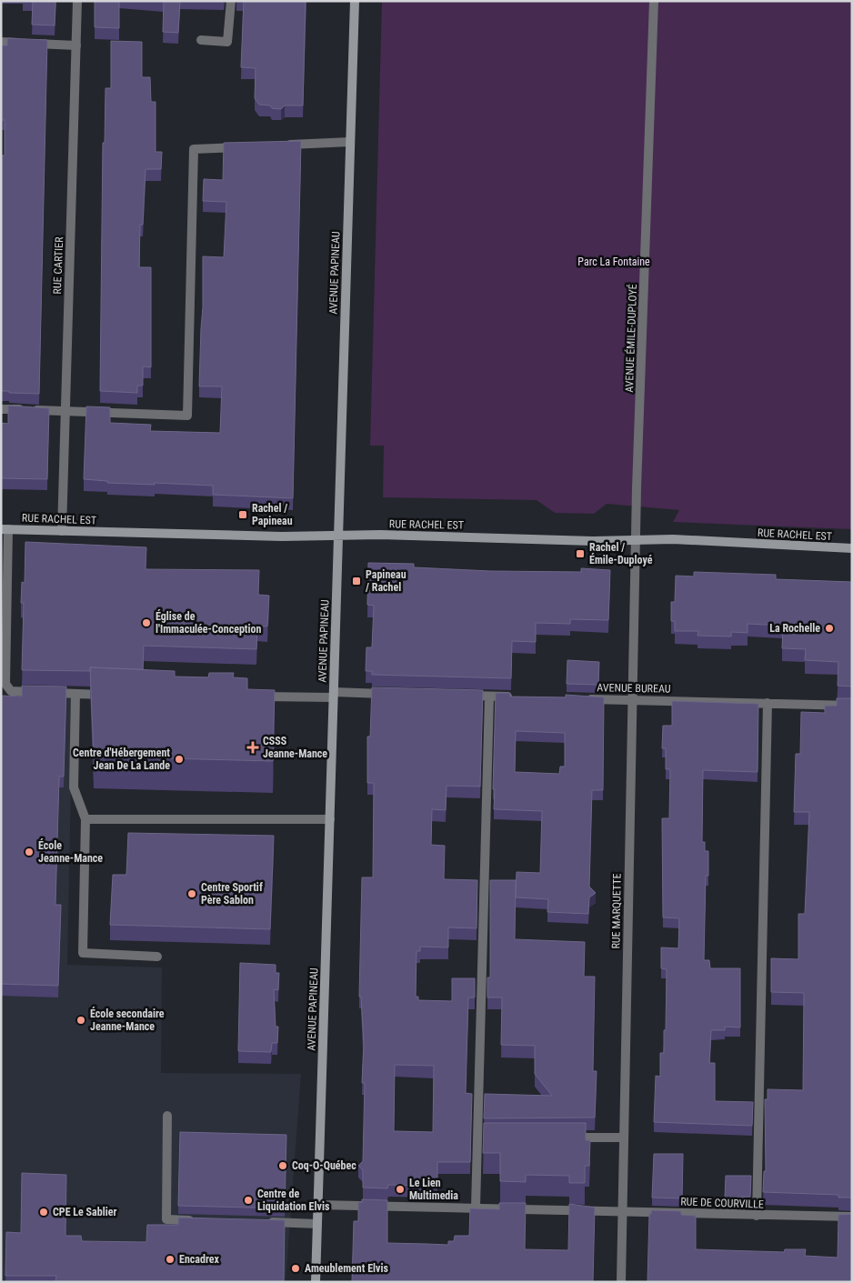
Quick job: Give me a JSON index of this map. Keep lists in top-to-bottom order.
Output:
{
  "streets": {
    "main road": ["AVENUE PAPINEAU", "RUE RACHEL EST"],
    "street": [
      "RUE CARTIER",
      "AVENUE ÉMILE-DUPLOYÉ",
      "AVENUE BUREAU",
      "RUE MARQUETTE",
      "RUE DE COURVILLE"
    ]
  },
  "crossings": [
    ["RUE CARTIER", "RUE RACHEL EST"],
    ["AVENUE PAPINEAU", "RUE RACHEL EST"],
    ["AVENUE PAPINEAU", "RUE DE COURVILLE"],
    ["AVENUE ÉMILE-DUPLOYÉ", "RUE RACHEL EST"],
    ["AVENUE ÉMILE-DUPLOYÉ", "RUE MARQUETTE"],
    ["RUE RACHEL EST", "RUE MARQUETTE"],
    ["AVENUE BUREAU", "RUE MARQUETTE"],
    ["RUE MARQUETTE", "RUE DE COURVILLE"]
  ],
  "parks": ["Parc La Fontaine"],
  "places": {
    "transit": ["Rachel / Papineau", "Rachel / Émile-Duployé", "Papineau / Rachel"],
    "other": [
      "Église de l'Immaculée-Conception",
      "La Rochelle",
      "Centre d'Hébergement Jean De La Lande",
      "École Jeanne-Mance",
      "Centre Sportif Père Sablon",
      "École secondaire Jeanne-Mance",
      "Coq-O-Québec",
      "Le Lien Multimedia",
      "Centre de Liquidation Elvis",
      "CPE Le Sablier",
      "Encadrex",
      "Ameublement Elvis"
    ],
    "health": ["CSSS Jeanne-Mance"]
  }
}
